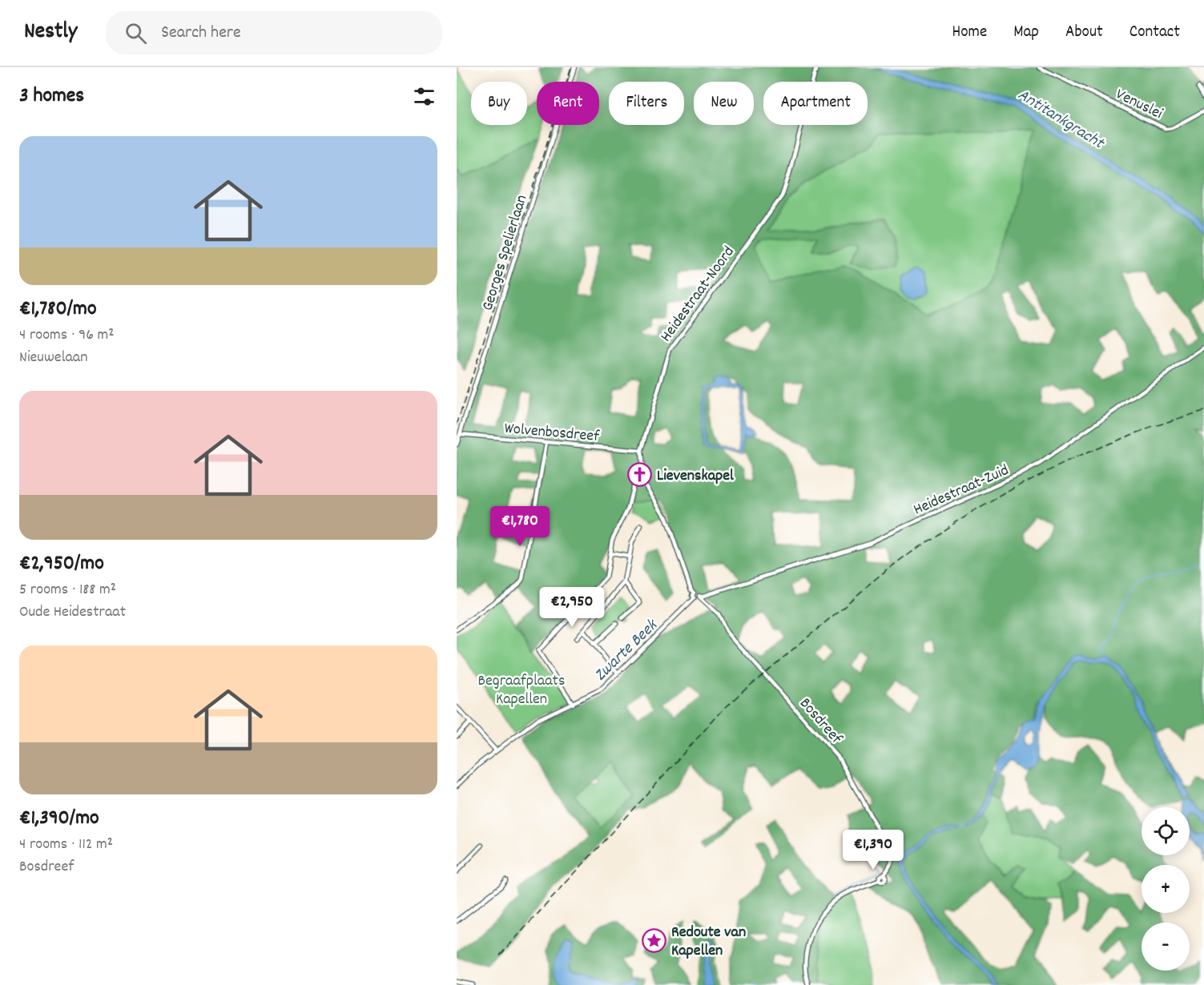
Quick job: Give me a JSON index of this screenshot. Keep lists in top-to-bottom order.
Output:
{
  "streets": {
    "street": [
      "Venuslei",
      "Georges Spelierlaan",
      "Heidestraat-Noord",
      "Wolvenbosdreef",
      "Heidestraat-Zuid",
      "Bosdreef"
    ]
  },
  "crossings": [
    ["Georges Spelierlaan", "Wolvenbosdreef"],
    ["Heidestraat-Noord", "Wolvenbosdreef"],
    ["Heidestraat-Noord", "Bosdreef"],
    ["Heidestraat-Zuid", "Bosdreef"]
  ],
  "water": ["Antitankgracht", "Zwarte Beek"],
  "parks": ["Begraafplaats Kapellen"],
  "places": {
    "church": ["Lievenskapel"],
    "place": ["Redoute van Kapellen"]
  },
  "page": {
    "header": "Nestly",
    "search": "Search here",
    "nav": [
      "Home",
      "Map",
      "About",
      "Contact"
    ],
    "heading": "3 homes",
    "chip": [
      "Buy",
      "Rent",
      "Filters",
      "New",
      "Apartment"
    ],
    "list": [
      {
        "name": "€1,780/mo",
        "note": "4 rooms · 96 m² · Nieuwelaan"
      },
      {
        "name": "€2,950/mo",
        "note": "5 rooms · 188 m² · Oude Heidestraat"
      },
      {
        "name": "€1,390/mo",
        "note": "4 rooms · 112 m² · Bosdreef"
      }
    ],
    "price": ["€1,780", "€2,950", "€1,390"],
    "map_buttons": ["+", "−"]
  }
}
